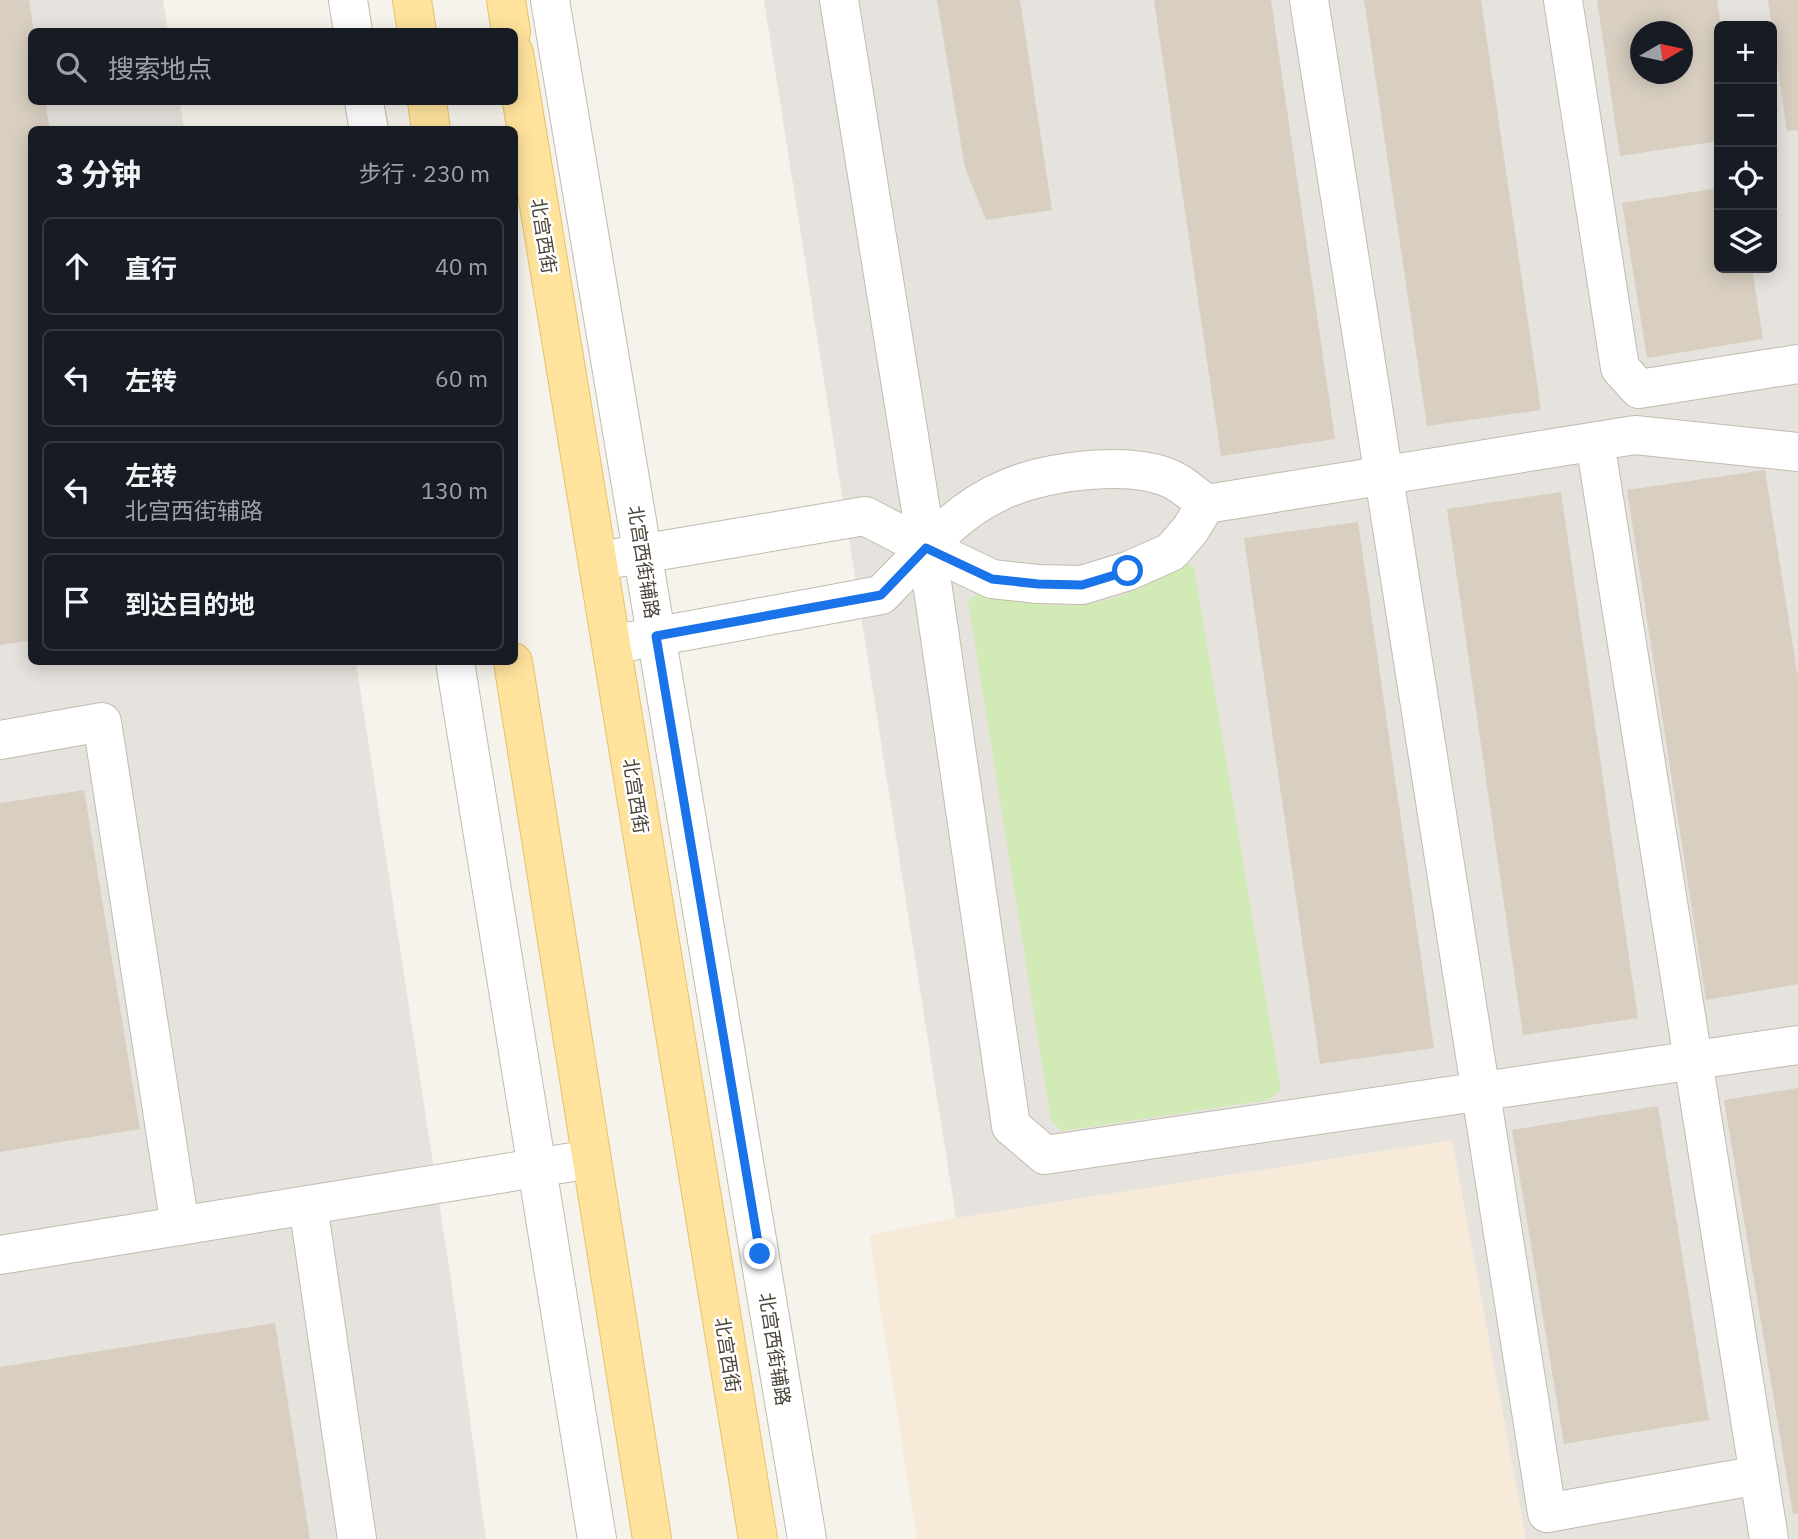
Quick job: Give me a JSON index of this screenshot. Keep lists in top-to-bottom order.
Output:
{
  "streets": {
    "main road": ["北宫西街"],
    "street": ["北宫西街辅路"]
  },
  "north": "right",
  "page": {
    "map_buttons": ["+", "−"],
    "search": "搜索地点",
    "heading": ["3 分钟", "步行 · 230 m"],
    "list": [
      ["直行", "40 m"],
      ["左转", "60 m"],
      ["左转", "北宫西街辅路", "130 m"],
      "到达目的地"
    ]
  }
}
